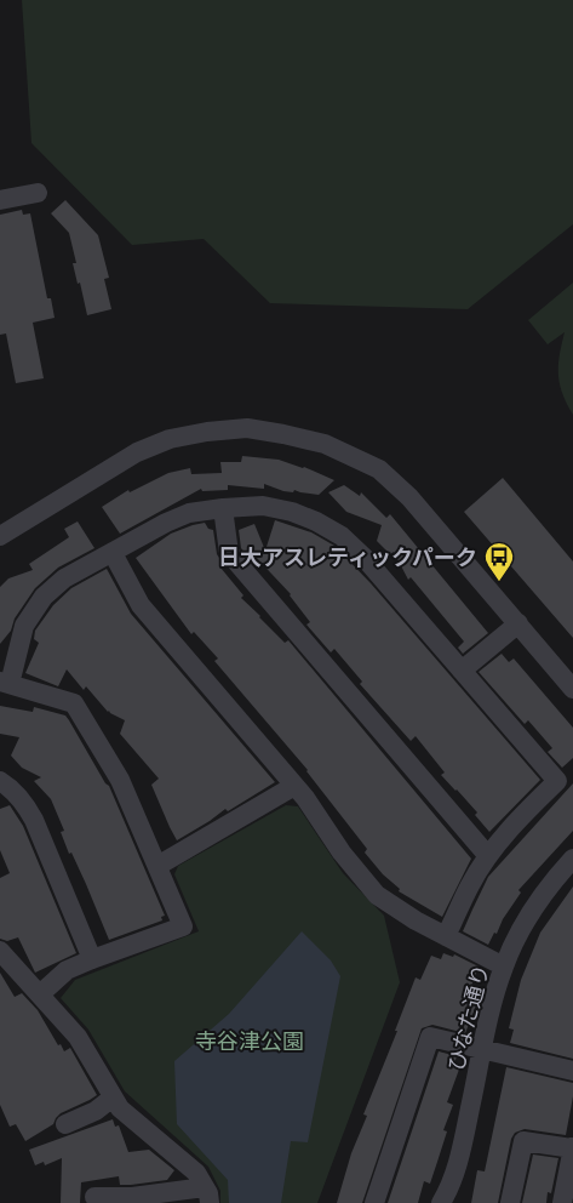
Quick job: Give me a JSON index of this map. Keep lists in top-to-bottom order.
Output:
{
  "streets": {
    "street": ["ひなた通り"]
  },
  "parks": ["寺谷津公園"],
  "places": {
    "bus stop": ["日大アスレティックパーク"]
  }
}
